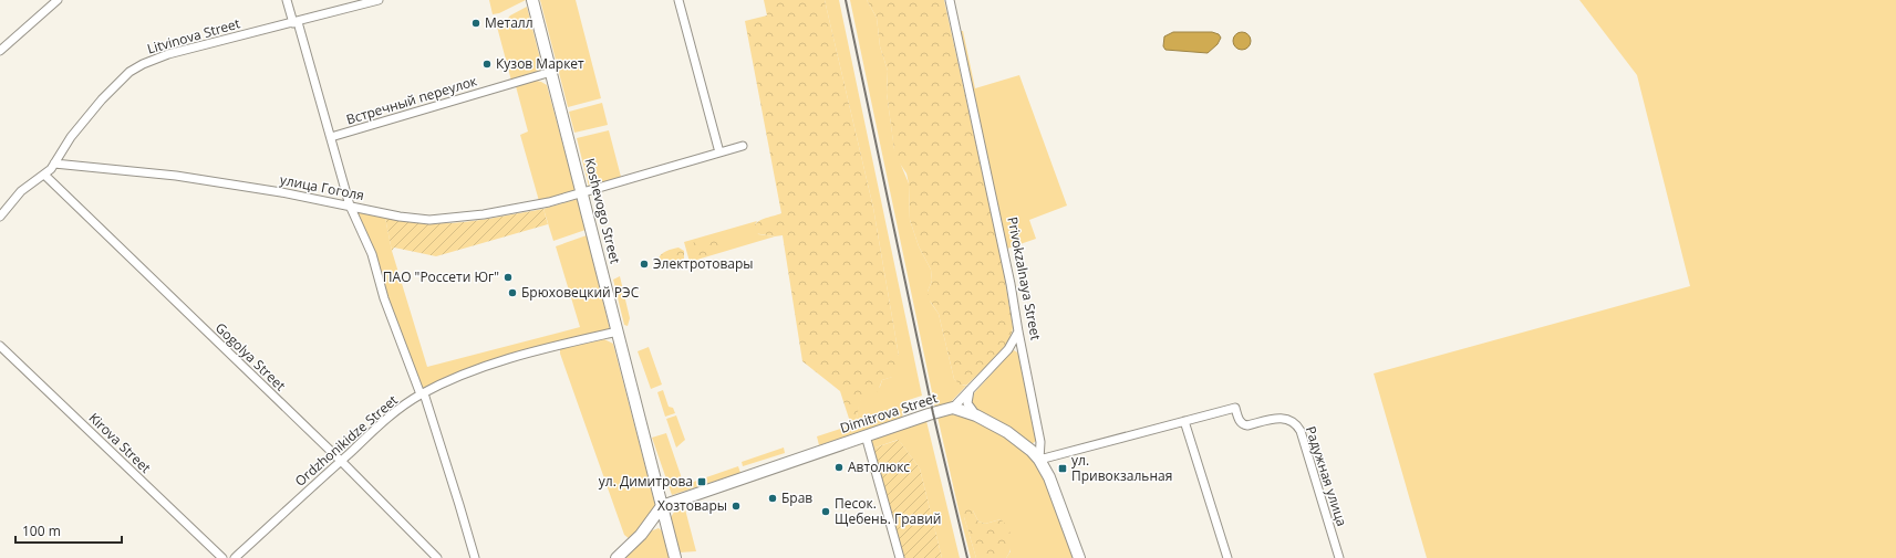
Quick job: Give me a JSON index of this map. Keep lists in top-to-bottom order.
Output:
{
  "streets": {
    "main road": ["Koshevogo Street", "Dimitrova Street"],
    "street": [
      "Litvinova Street",
      "Встречный переулок",
      "улица Гоголя",
      "Privokzalnaya Street",
      "Gogolya Street",
      "Ordzhonikidze Street",
      "Kirova Street",
      "Радужная улица"
    ]
  },
  "crossings": [
    ["Litvinova Street", "улица Гоголя"],
    ["Litvinova Street", "Gogolya Street"],
    ["Встречный переулок", "Koshevogo Street"],
    ["улица Гоголя", "Koshevogo Street"],
    ["Koshevogo Street", "Dimitrova Street"],
    ["Koshevogo Street", "Ordzhonikidze Street"],
    ["Privokzalnaya Street", "Dimitrova Street"],
    ["Gogolya Street", "Ordzhonikidze Street"]
  ],
  "places": {
    "other": [
      "Металл",
      "Кузов Маркет",
      "Электротовары",
      "ПАО \"Россети Юг\"",
      "Брюховецкий РЭС",
      "Автолюкс",
      "Брав",
      "Хозтовары",
      "Песок. Щебень. Гравий"
    ],
    "transit": ["ул. Привокзальная", "ул. Димитрова"]
  },
  "scale_bar": "100 m"
}
